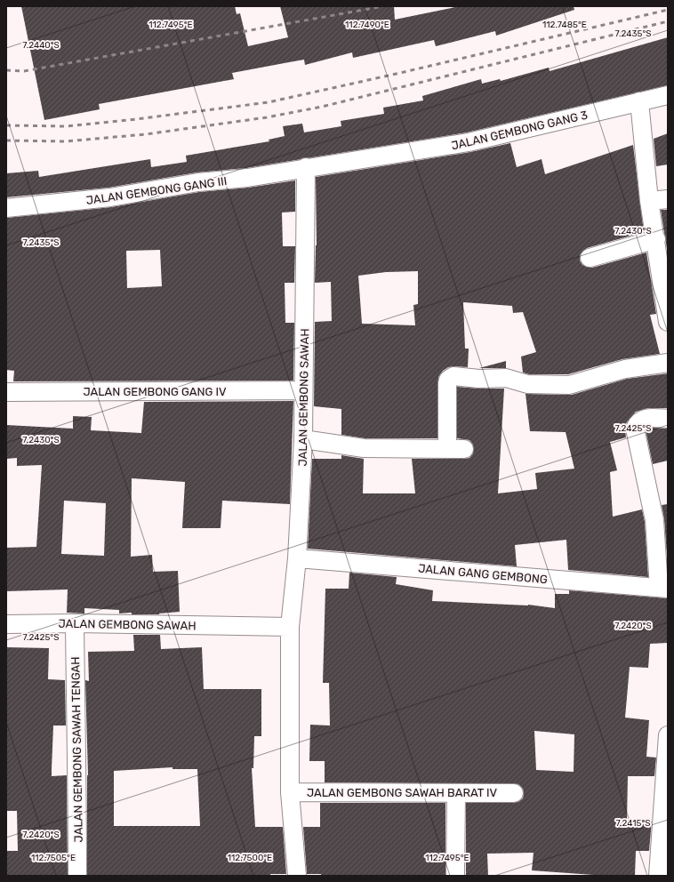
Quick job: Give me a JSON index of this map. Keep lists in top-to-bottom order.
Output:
{
  "streets": {
    "street": [
      "JALAN GEMBONG GANG 3",
      "JALAN GEMBONG GANG III",
      "JALAN GEMBONG GANG IV",
      "JALAN GEMBONG SAWAH",
      "JALAN GANG GEMBONG",
      "JALAN GEMBONG SAWAH TENGAH",
      "JALAN GEMBONG SAWAH BARAT IV"
    ]
  },
  "crossings": [
    ["JALAN GEMBONG GANG 3", "JALAN GEMBONG GANG III"],
    ["JALAN GEMBONG GANG 3", "JALAN GEMBONG SAWAH"],
    ["JALAN GEMBONG GANG III", "JALAN GEMBONG SAWAH"],
    ["JALAN GEMBONG GANG IV", "JALAN GEMBONG SAWAH"],
    ["JALAN GEMBONG SAWAH", "JALAN GANG GEMBONG"],
    ["JALAN GEMBONG SAWAH", "JALAN GEMBONG SAWAH TENGAH"],
    ["JALAN GEMBONG SAWAH", "JALAN GEMBONG SAWAH BARAT IV"]
  ],
  "coordinates": [
    "112.7495°E",
    "112.7490°E",
    "112.7485°E",
    "7.2435°S",
    "7.2440°S",
    "7.2430°S",
    "7.2425°S",
    "7.2420°S",
    "7.2415°S",
    "112.7505°E",
    "112.7500°E"
  ]
}
